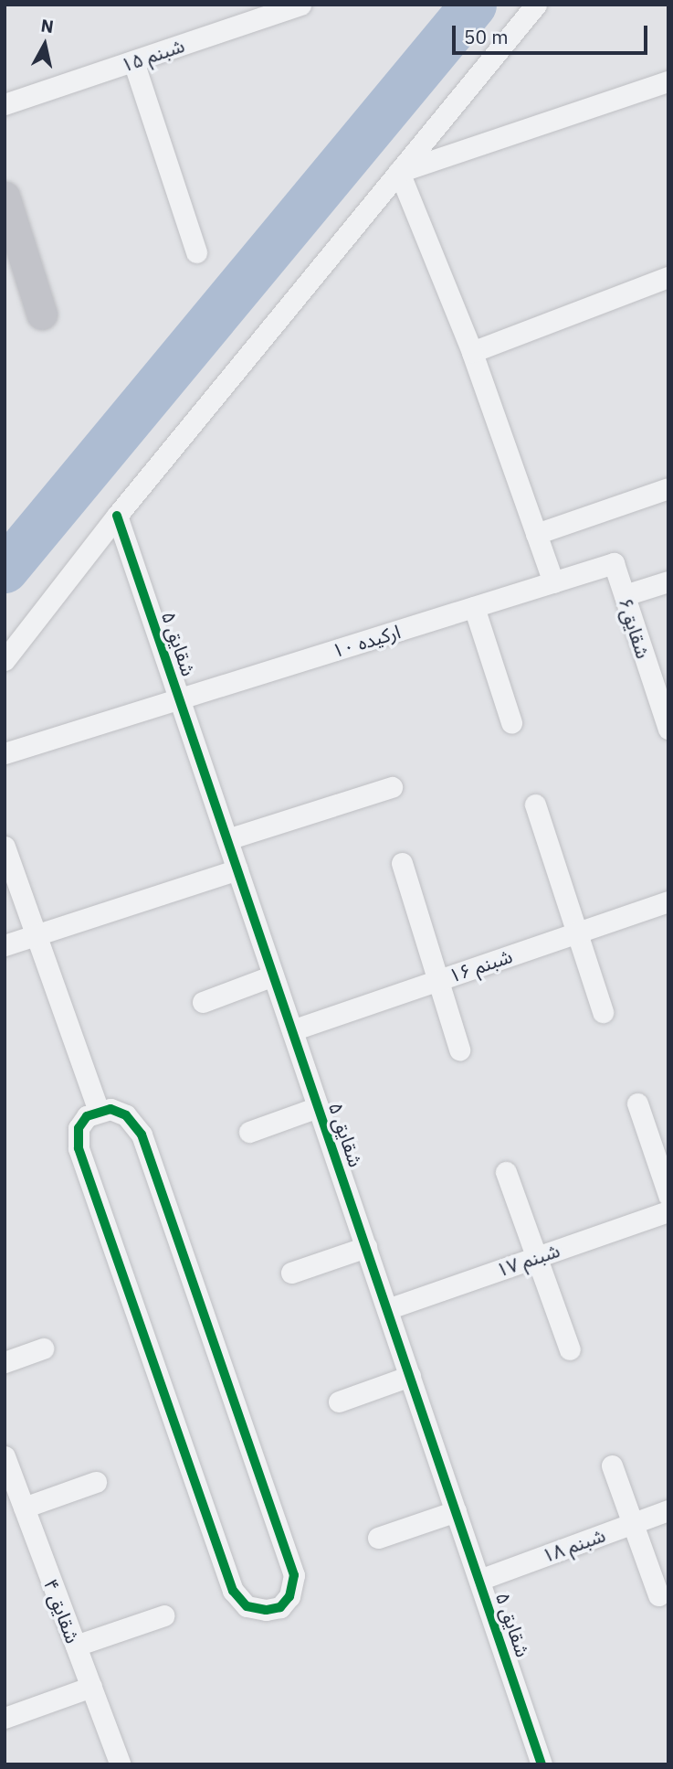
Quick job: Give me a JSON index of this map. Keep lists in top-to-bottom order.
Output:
{
  "streets": {
    "street": [
      "شبنم ۱۵",
      "شقایق۶",
      "ارکیده ۱۰",
      "شقایق ۵",
      "شبنم ۱۶",
      "شبنم ۱۷",
      "شبنم ۱۸",
      "شقایق ۴"
    ]
  },
  "crossings": [
    ["شقایق۶", "ارکیده ۱۰"],
    ["ارکیده ۱۰", "شقایق ۵"],
    ["شقایق ۵", "شبنم ۱۶"],
    ["شقایق ۵", "شبنم ۱۷"],
    ["شقایق ۵", "شبنم ۱۸"]
  ],
  "scale_bar": "50 m",
  "north": "top"
}
